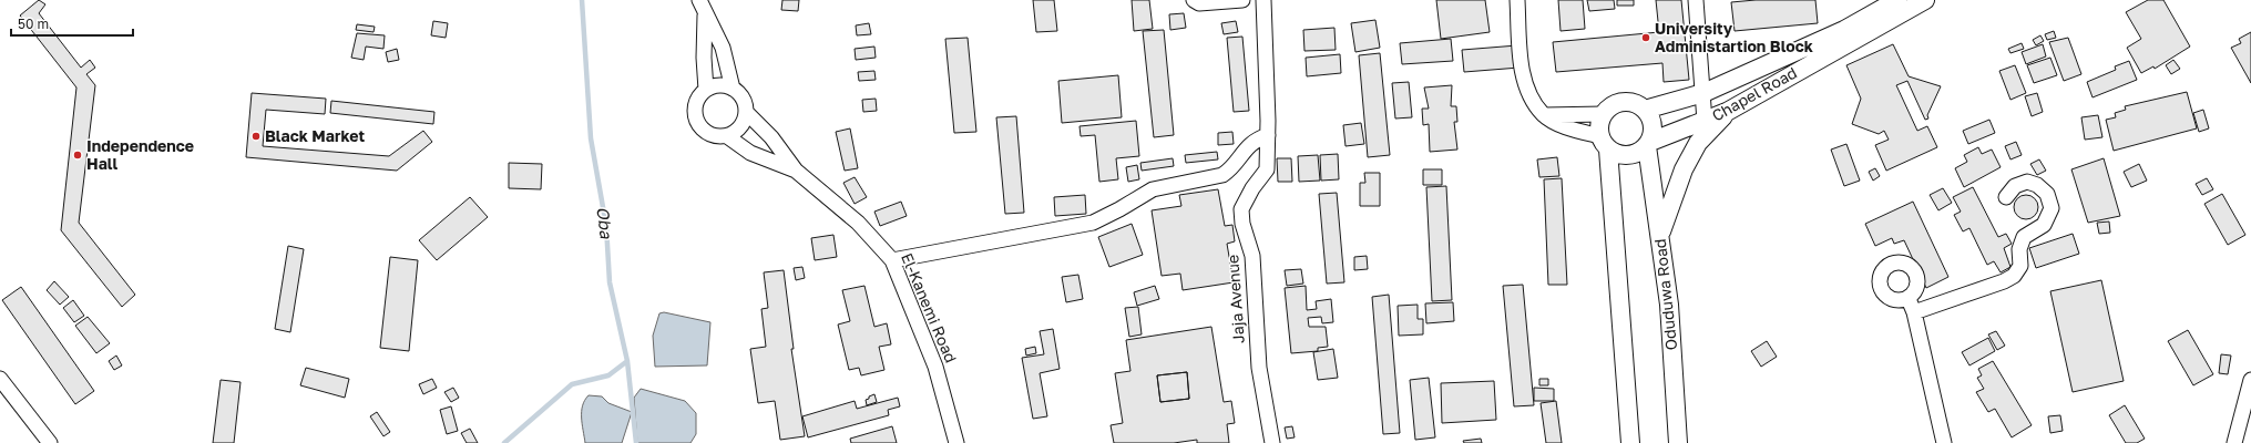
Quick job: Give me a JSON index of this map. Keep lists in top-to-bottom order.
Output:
{
  "streets": {
    "street": [
      "Chapel Road",
      "Oduduwa Road",
      "Jaja Avenue",
      "El-Kanemi Road"
    ]
  },
  "crossings": [
    ["Chapel Road", "Oduduwa Road"]
  ],
  "water": ["Oba"],
  "places": ["University Administartion Block", "Black Market", "Independence Hall"],
  "scale_bar": "50 m"
}
